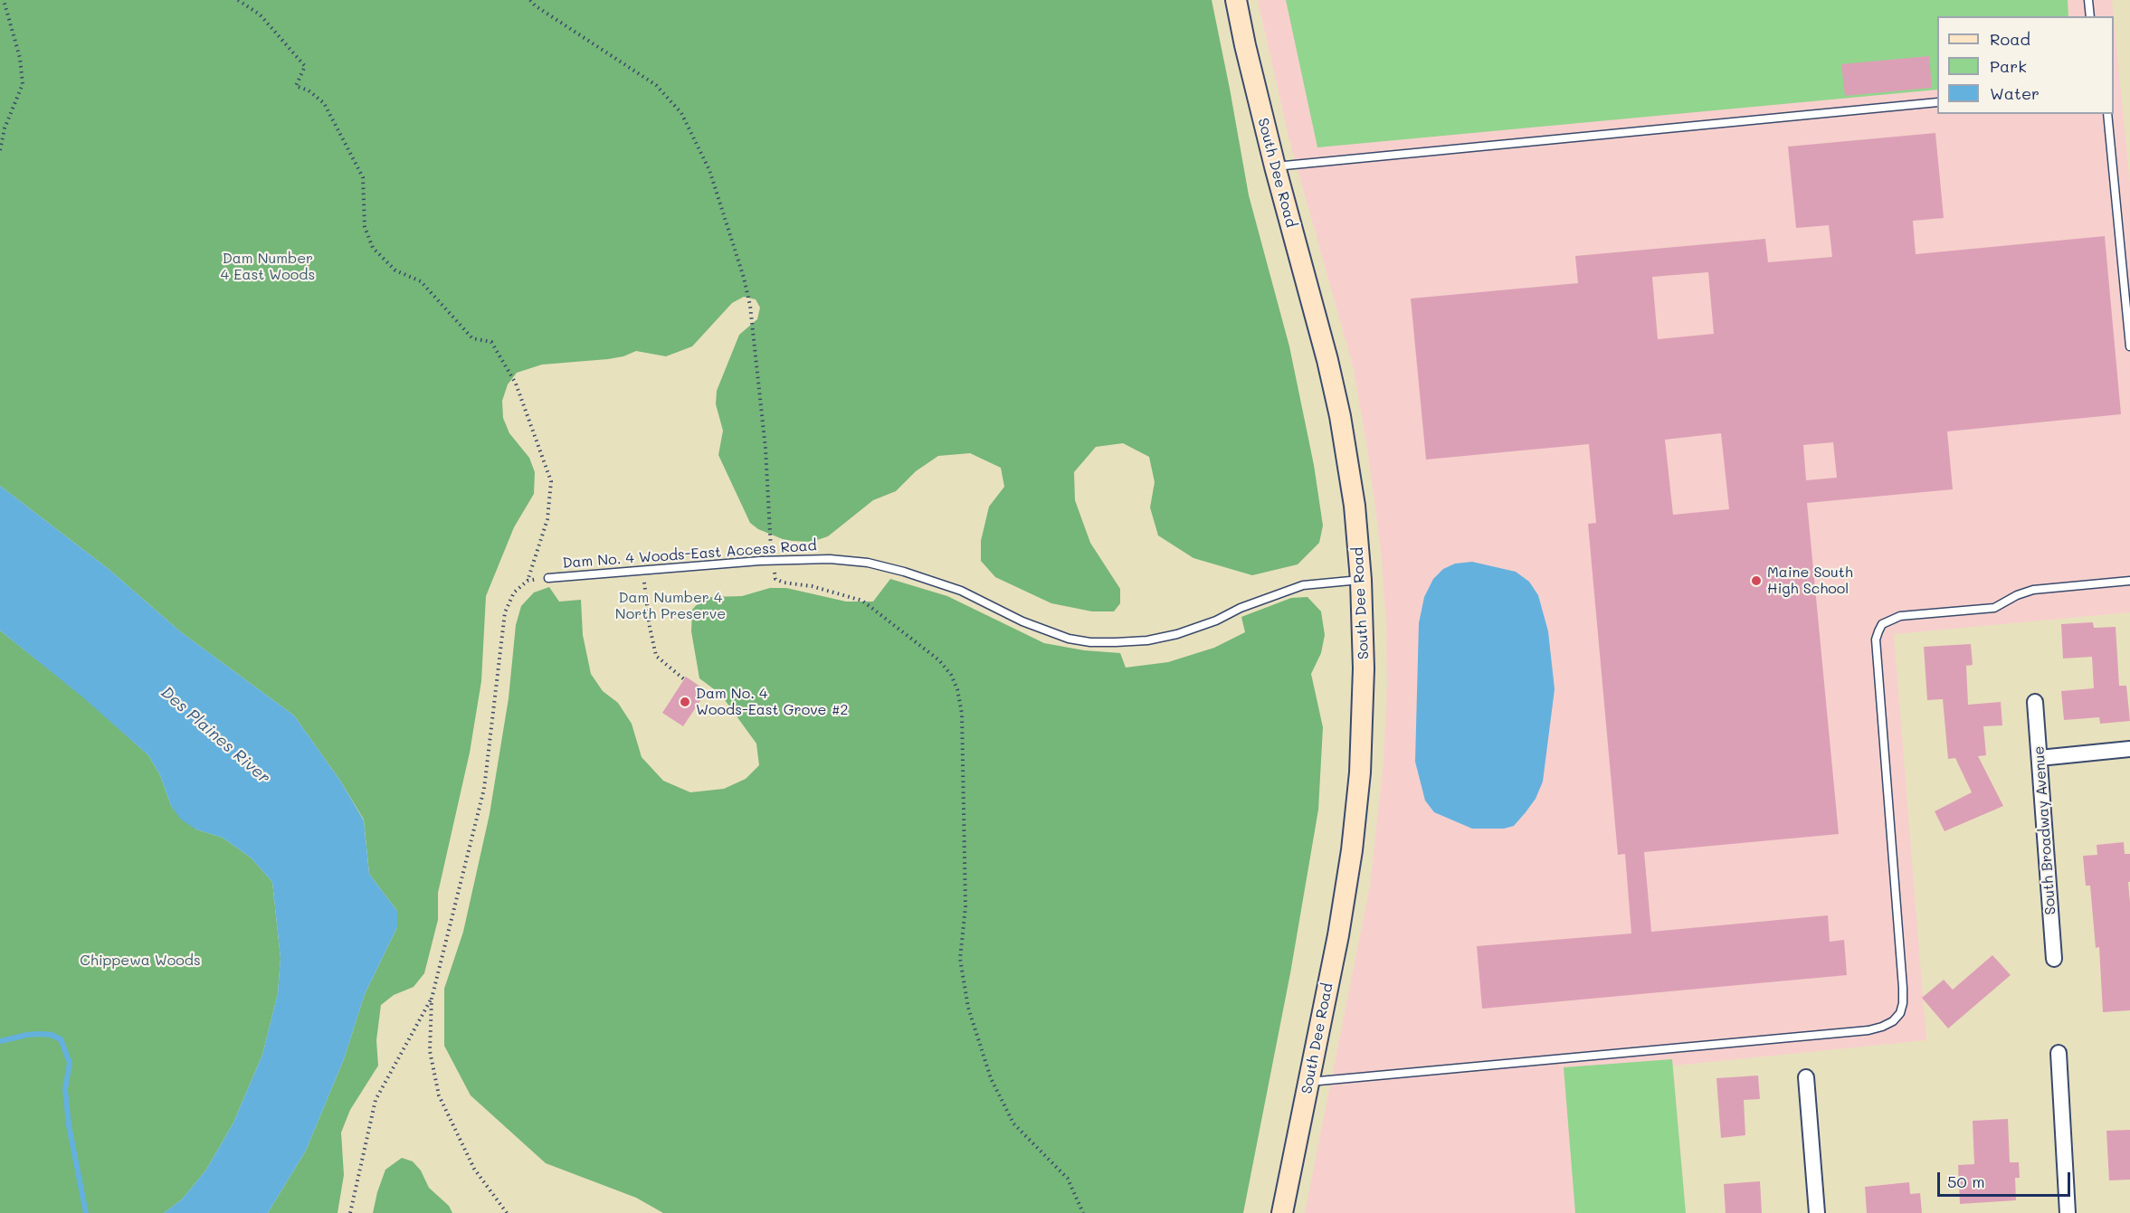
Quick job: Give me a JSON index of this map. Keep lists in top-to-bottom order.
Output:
{
  "streets": {
    "main road": ["South Dee Road"],
    "street": ["South Broadway Avenue"],
    "lane": ["Dam No. 4 Woods-East Access Road"]
  },
  "crossings": [
    ["South Dee Road", "Dam No. 4 Woods-East Access Road"]
  ],
  "water": ["Des Plaines River"],
  "parks": ["Dam Number 4 East Woods", "Dam Number 4 North Preserve", "Chippewa Woods"],
  "places": ["Maine South High School", "Dam No. 4 Woods-East Grove #2"],
  "legend": ["Road", "Park", "Water"],
  "scale_bar": "50 m"
}
